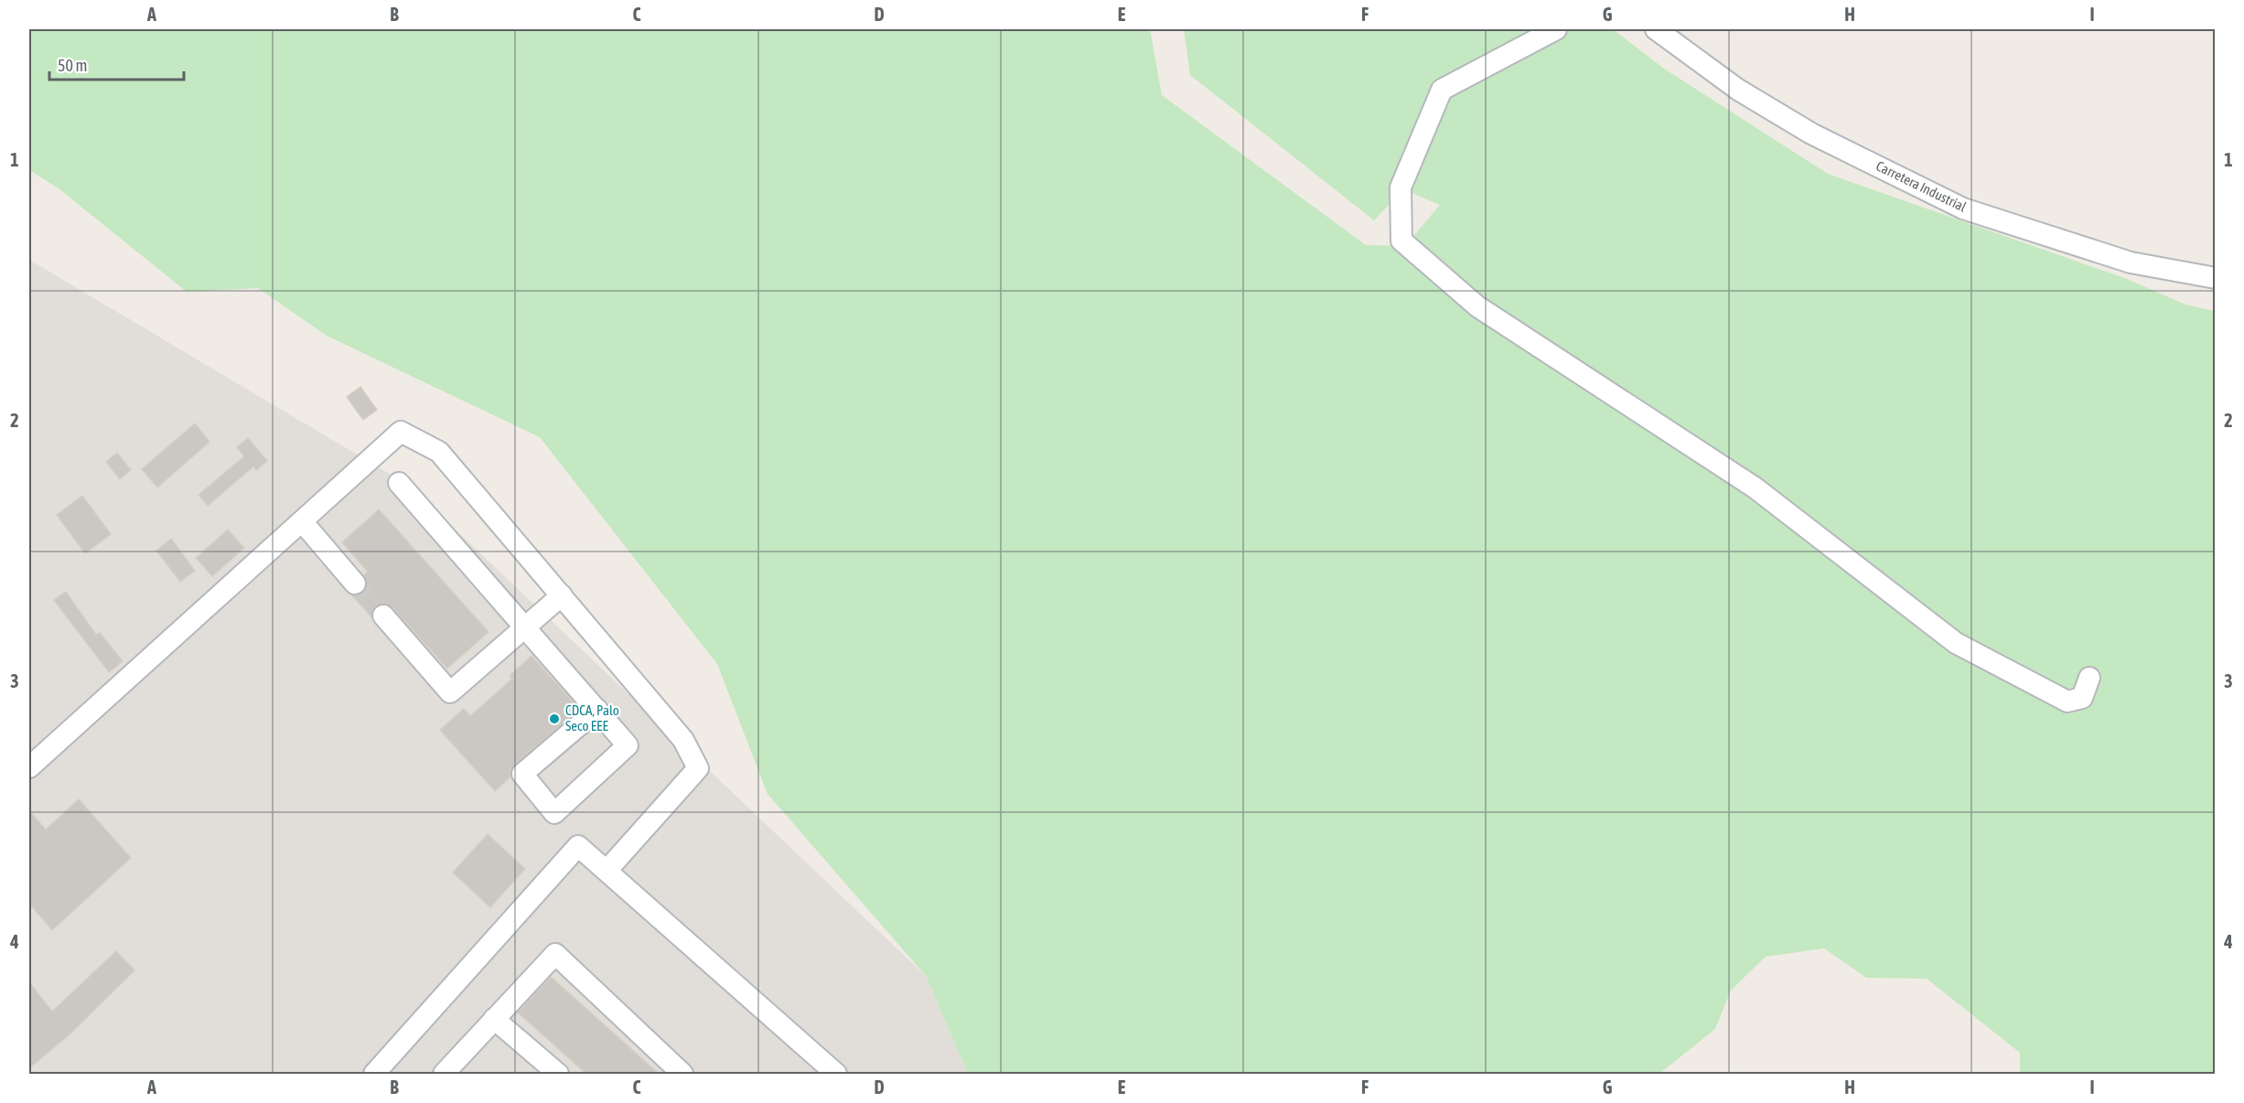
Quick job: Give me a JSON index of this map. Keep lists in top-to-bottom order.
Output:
{
  "streets": {
    "street": ["Carretera Industrial"]
  },
  "places": ["CDCA, Palo Seco EEE"],
  "scale_bar": "50 m",
  "grid": {
    "columns": [
      "A",
      "B",
      "C",
      "D",
      "E",
      "F",
      "G",
      "H",
      "I"
    ],
    "rows": [
      "1",
      "2",
      "3",
      "4"
    ]
  }
}
